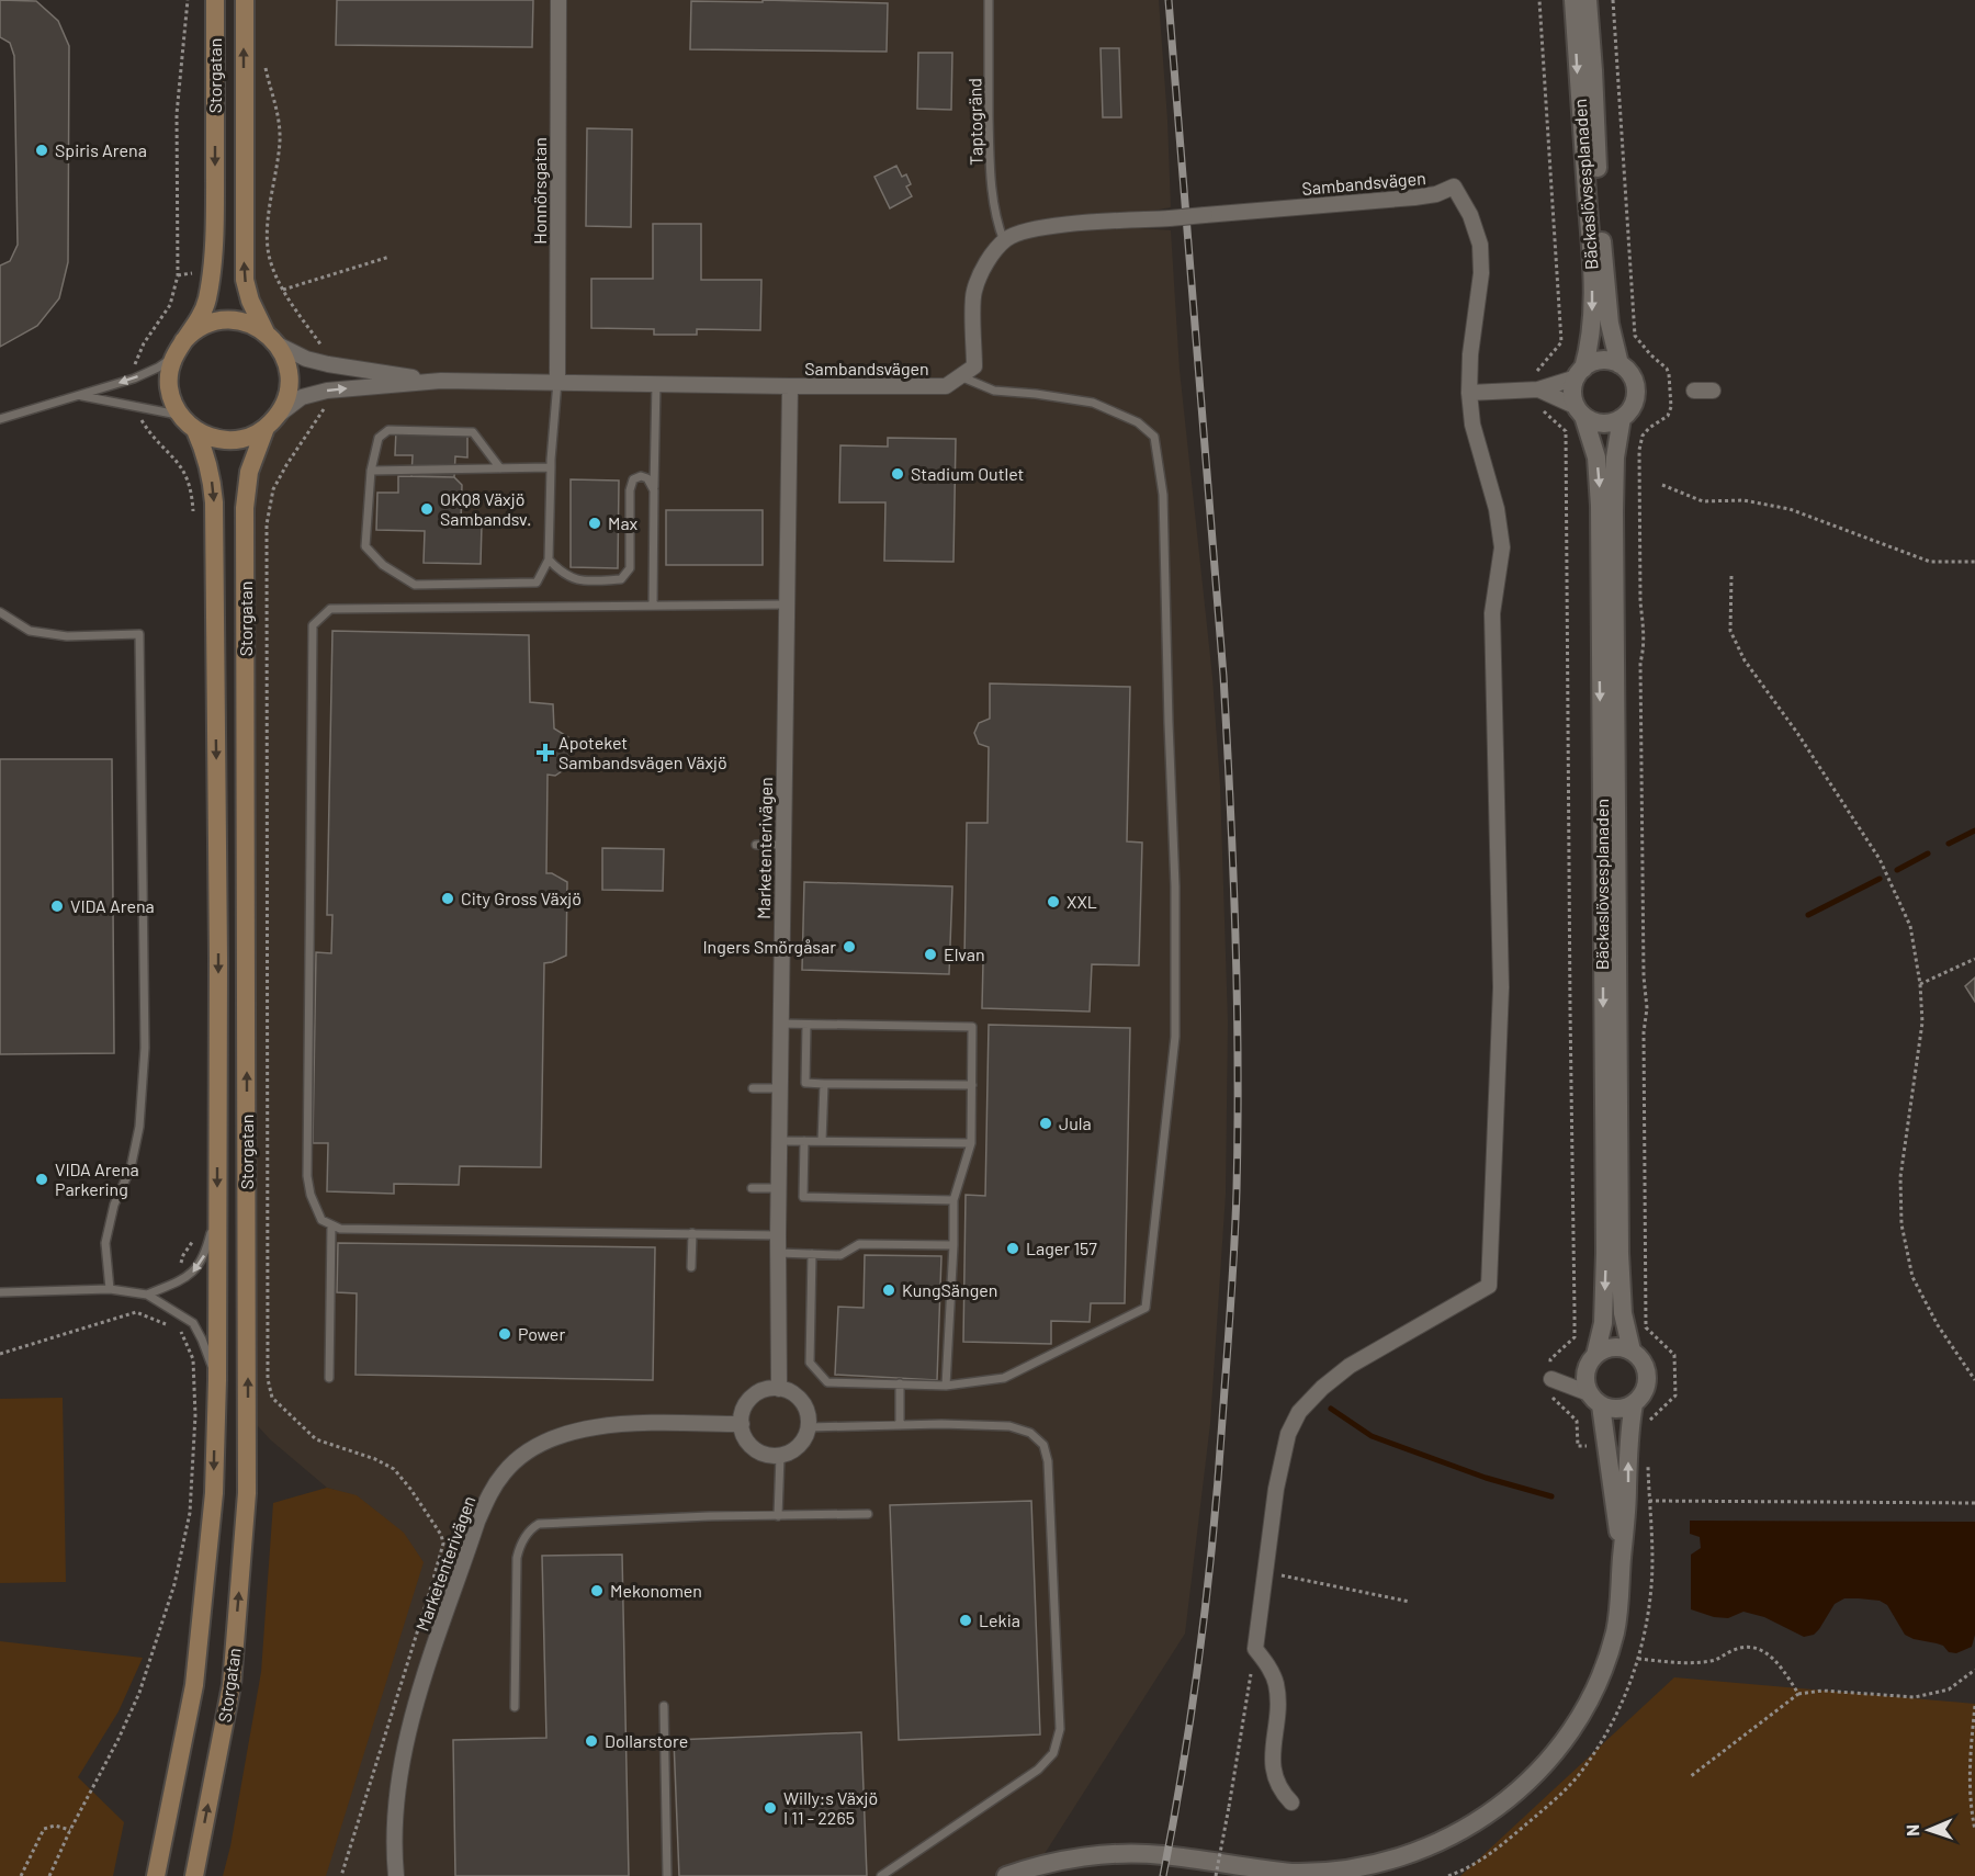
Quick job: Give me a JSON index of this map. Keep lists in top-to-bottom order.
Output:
{
  "streets": {
    "main road": ["Storgatan"],
    "street": [
      "Sambandsvägen",
      "Bäckaslövsesplanaden",
      "Honnörsgatan",
      "Marketenterivägen"
    ],
    "lane": ["Taptogränd"]
  },
  "crossings": [
    ["Storgatan", "Sambandsvägen"],
    ["Taptogränd", "Sambandsvägen"],
    ["Sambandsvägen", "Honnörsgatan"],
    ["Sambandsvägen", "Marketenterivägen"]
  ],
  "places": {
    "other": [
      "Spiris Arena",
      "Stadium Outlet",
      "OKQ8 Växjö Sambandsv.",
      "Max",
      "City Gross Växjö",
      "XXL",
      "VIDA Arena",
      "Ingers Smörgåsar",
      "Elvan",
      "Jula",
      "VIDA Arena Parkering",
      "Lager 157",
      "KungSängen",
      "Power",
      "Mekonomen",
      "Lekia",
      "Dollarstore",
      "Willy:s Växjö I 11 - 2265"
    ],
    "health": ["Apoteket Sambandsvägen Växjö"]
  },
  "north": "left"
}
